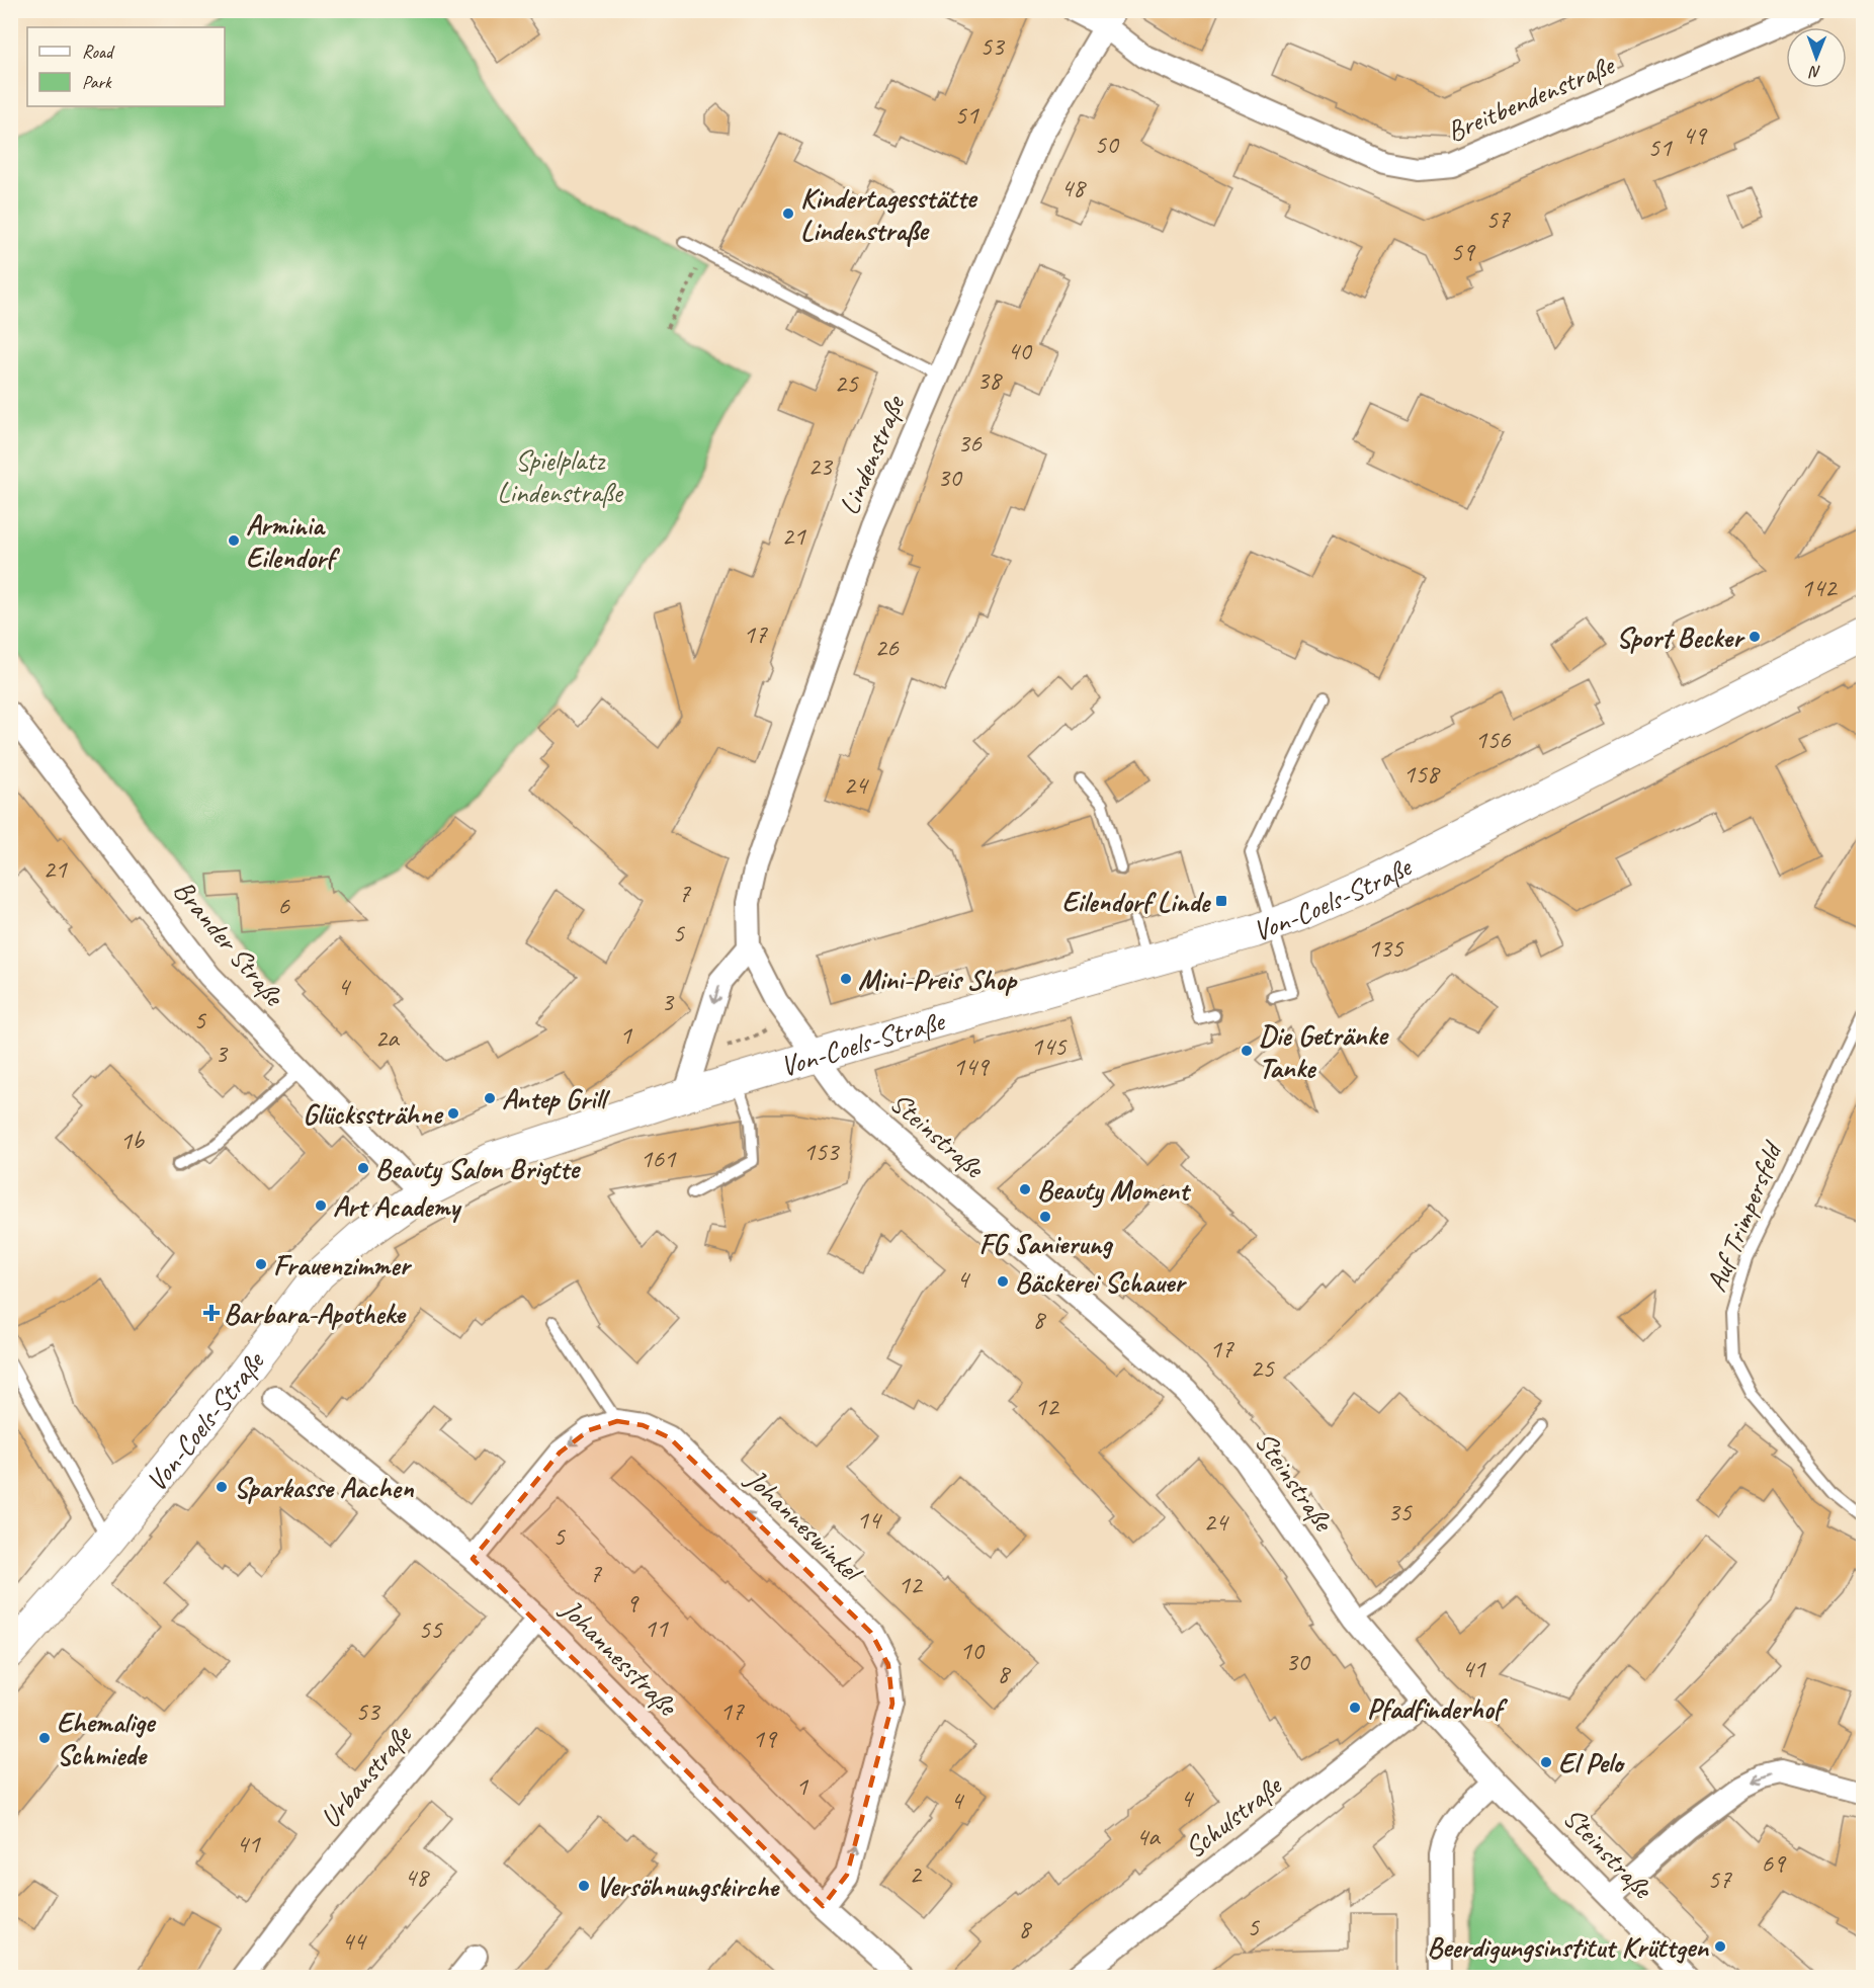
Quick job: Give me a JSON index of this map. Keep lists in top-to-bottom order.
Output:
{
  "streets": {
    "main road": ["Von-Coels-Straße"],
    "street": [
      "Breitbendenstraße",
      "Lindenstraße",
      "Brander Straße",
      "Steinstraße",
      "Johanneswinkel",
      "Johannesstraße",
      "Urbanstraße",
      "Schulstraße"
    ],
    "lane": ["Auf Trimpersfeld"]
  },
  "crossings": [
    ["Breitbendenstraße", "Lindenstraße"],
    ["Lindenstraße", "Von-Coels-Straße"],
    ["Lindenstraße", "Steinstraße"],
    ["Von-Coels-Straße", "Brander Straße"],
    ["Von-Coels-Straße", "Steinstraße"],
    ["Steinstraße", "Schulstraße"],
    ["Johanneswinkel", "Johannesstraße"],
    ["Johannesstraße", "Urbanstraße"]
  ],
  "parks": ["Spielplatz Lindenstraße"],
  "places": {
    "other": [
      "Kindertagesstätte Lindenstraße",
      "Arminia Eilendorf",
      "Sport Becker",
      "Mini-Preis Shop",
      "Die Getränke Tanke",
      "Antep Grill",
      "Glückssträhne",
      "Beauty Salon Brigtte",
      "Beauty Moment",
      "Art Academy",
      "FG Sanierung",
      "Frauenzimmer",
      "Bäckerei Schauer",
      "Sparkasse Aachen",
      "Pfadfinderhof",
      "Ehemalige Schmiede",
      "El Pelo",
      "Versöhnungskirche",
      "Beerdigungsinstitut Krüttgen"
    ],
    "transit": ["Eilendorf Linde"],
    "health": ["Barbara-Apotheke"]
  },
  "house_numbers": [
    "53",
    "51",
    "49",
    "50",
    "51",
    "48",
    "57",
    "59",
    "40",
    "38",
    "25",
    "36",
    "23",
    "30",
    "21",
    "142",
    "17",
    "26",
    "156",
    "158",
    "24",
    "21",
    "7",
    "6",
    "5",
    "135",
    "4",
    "3",
    "5",
    "1",
    "2a",
    "145",
    "3",
    "149",
    "1b",
    "153",
    "161",
    "4",
    "8",
    "17",
    "25",
    "12",
    "35",
    "14",
    "24",
    "5",
    "7",
    "12",
    "9",
    "11",
    "55",
    "10",
    "30",
    "41",
    "8",
    "53",
    "17",
    "19",
    "1",
    "4",
    "4",
    "4a",
    "41",
    "69",
    "2",
    "48",
    "57",
    "5",
    "8",
    "44"
  ],
  "legend": ["Road", "Park"],
  "north": "bottom"
}
